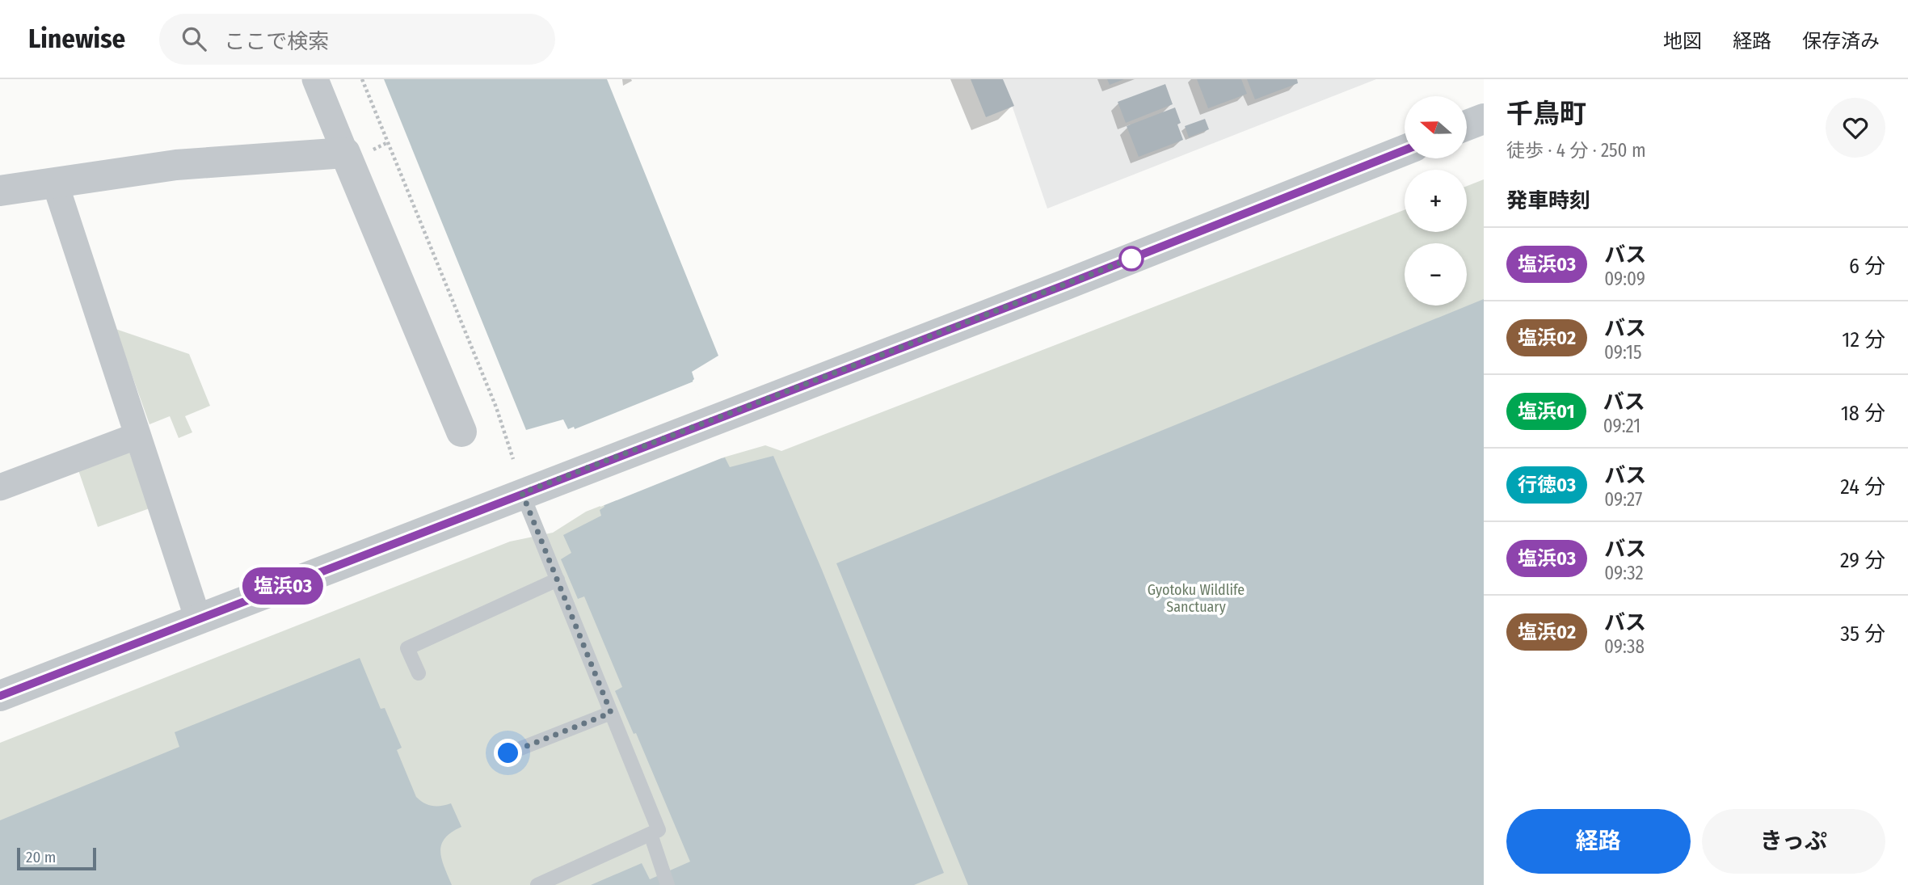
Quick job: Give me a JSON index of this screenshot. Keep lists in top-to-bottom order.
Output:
{
  "parks": ["Gyotoku Wildlife Sanctuary"],
  "lines": ["bus line 塩浜03"],
  "scale_bar": "20 m",
  "north": "left",
  "page": {
    "header": "Linewise",
    "search": "ここで検索",
    "nav": ["地図", "経路", "保存済み"],
    "on_map": "塩浜03",
    "heading": [
      ["千鳥町", "徒歩 · 4 分 · 250 m"],
      "発車時刻"
    ],
    "map_buttons": ["+", "−"],
    "list": [
      {
        "mark": "塩浜03",
        "name": "バス",
        "note": "09:09",
        "value": "6 分"
      },
      {
        "mark": "塩浜02",
        "name": "バス",
        "note": "09:15",
        "value": "12 分"
      },
      {
        "mark": "塩浜01",
        "name": "バス",
        "note": "09:21",
        "value": "18 分"
      },
      {
        "mark": "行徳03",
        "name": "バス",
        "note": "09:27",
        "value": "24 分"
      },
      {
        "mark": "塩浜03",
        "name": "バス",
        "note": "09:32",
        "value": "29 分"
      },
      {
        "mark": "塩浜02",
        "name": "バス",
        "note": "09:38",
        "value": "35 分"
      }
    ],
    "buttons": ["経路", "きっぷ"],
    "scale": "20 m"
  }
}
